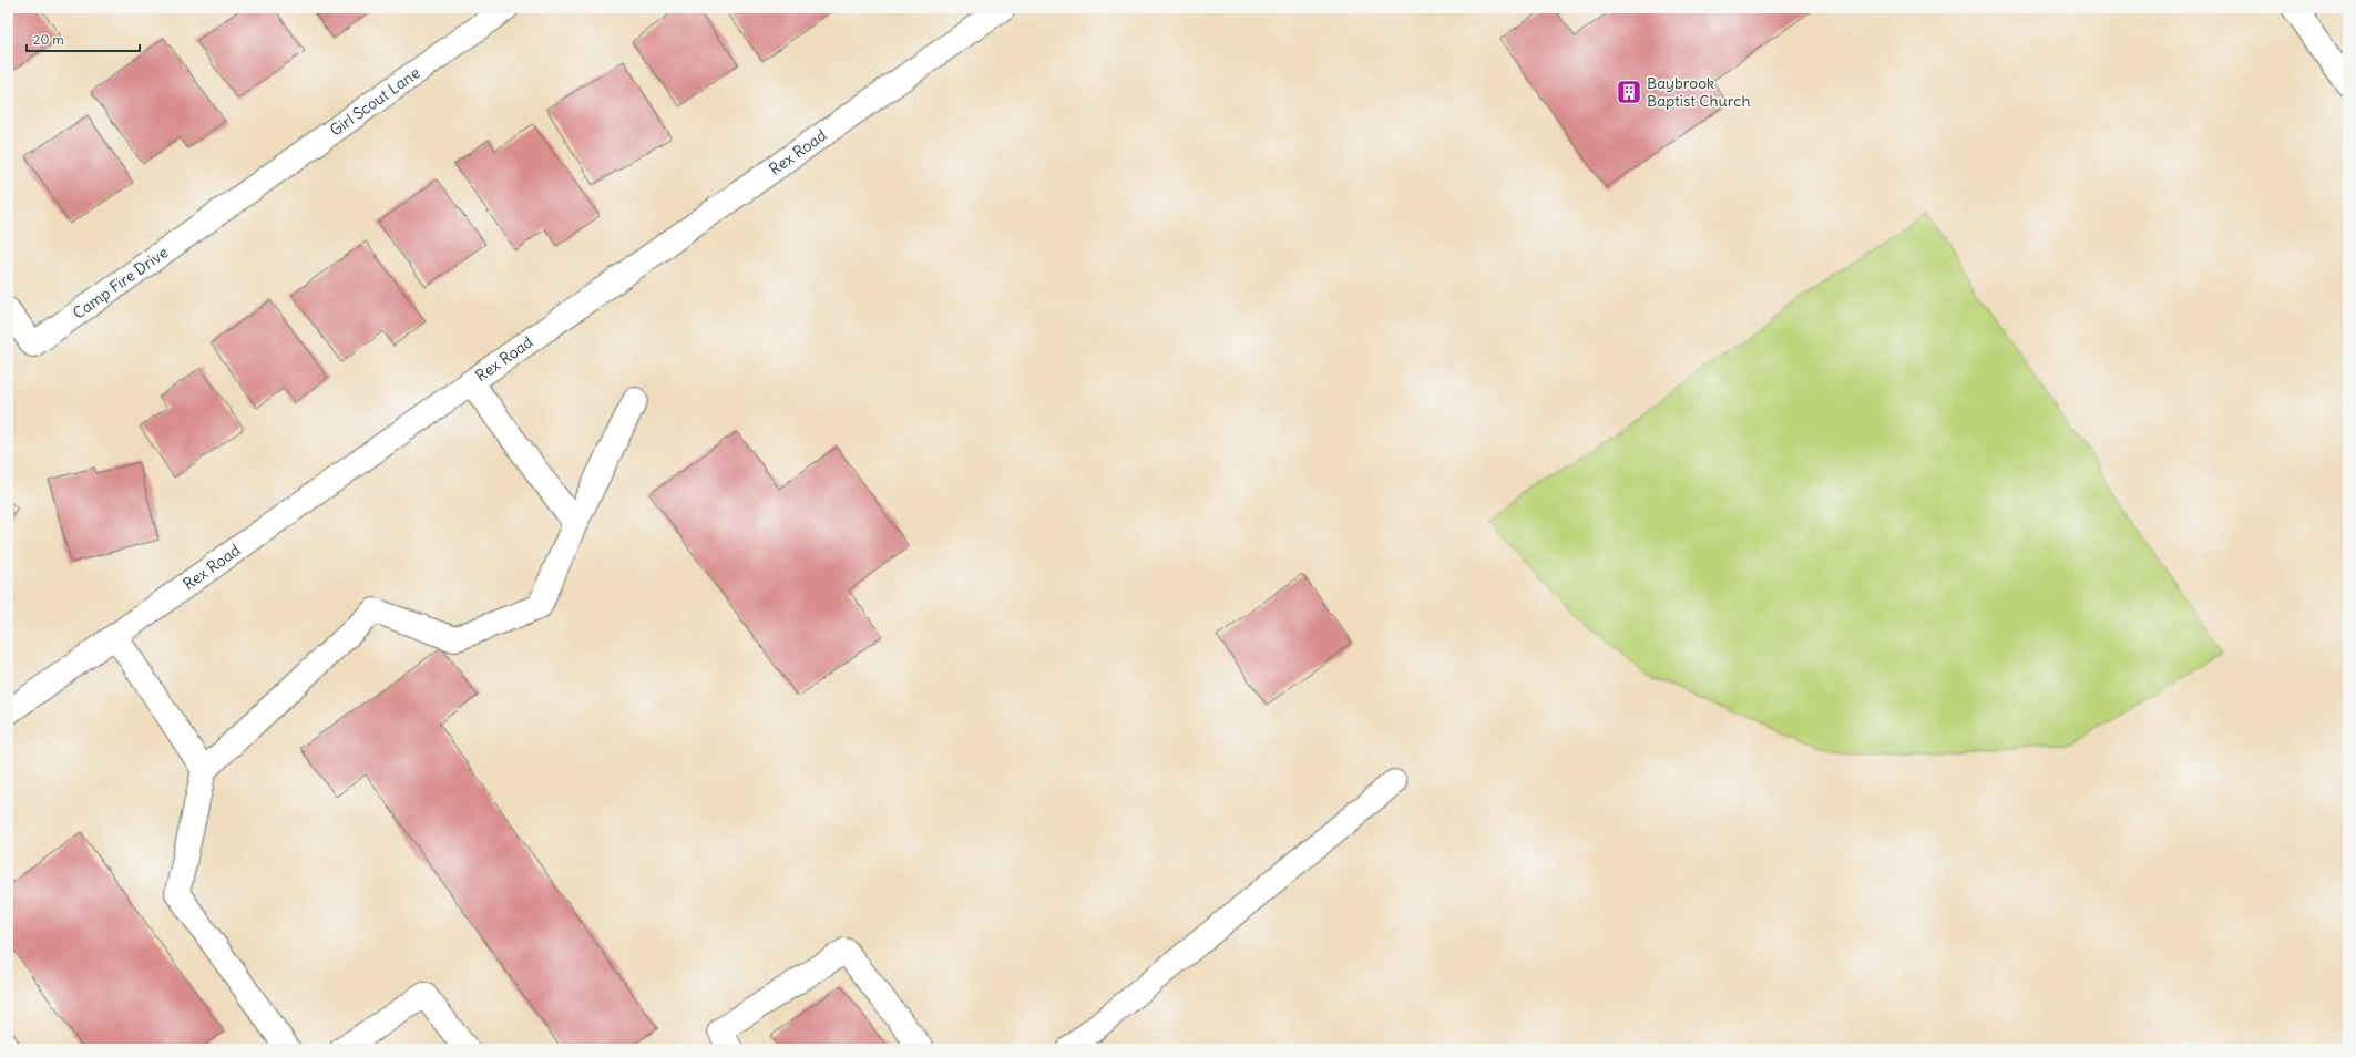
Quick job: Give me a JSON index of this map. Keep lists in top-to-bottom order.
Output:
{
  "streets": {
    "street": ["Girl Scout Lane", "Rex Road", "Camp Fire Drive"]
  },
  "crossings": [
    ["Girl Scout Lane", "Camp Fire Drive"]
  ],
  "places": {
    "building": ["Baybrook Baptist Church"]
  },
  "scale_bar": "20 m"
}
